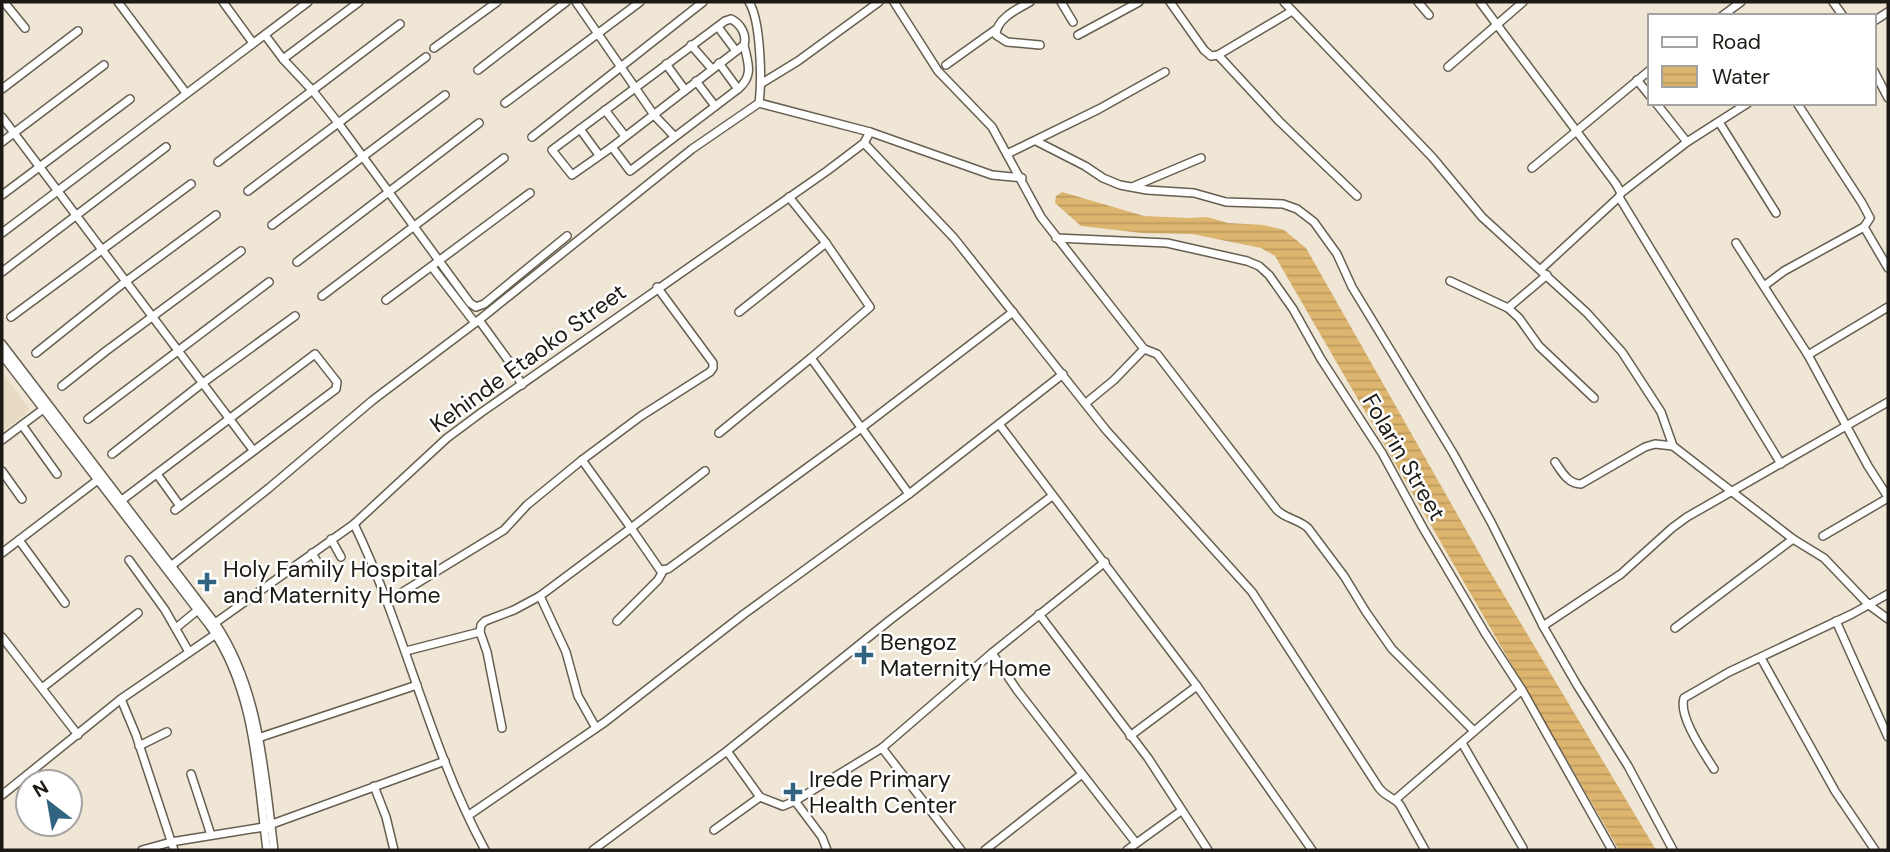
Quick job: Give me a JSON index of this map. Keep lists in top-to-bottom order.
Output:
{
  "streets": {
    "street": ["Kehinde Etaoko Street", "Folarin Street"]
  },
  "places": {
    "health": ["Holy Family Hospital and Maternity Home", "Bengoz Maternity Home", "Irede Primary Health Center"]
  },
  "legend": ["Road", "Water"],
  "north": "top left"
}
